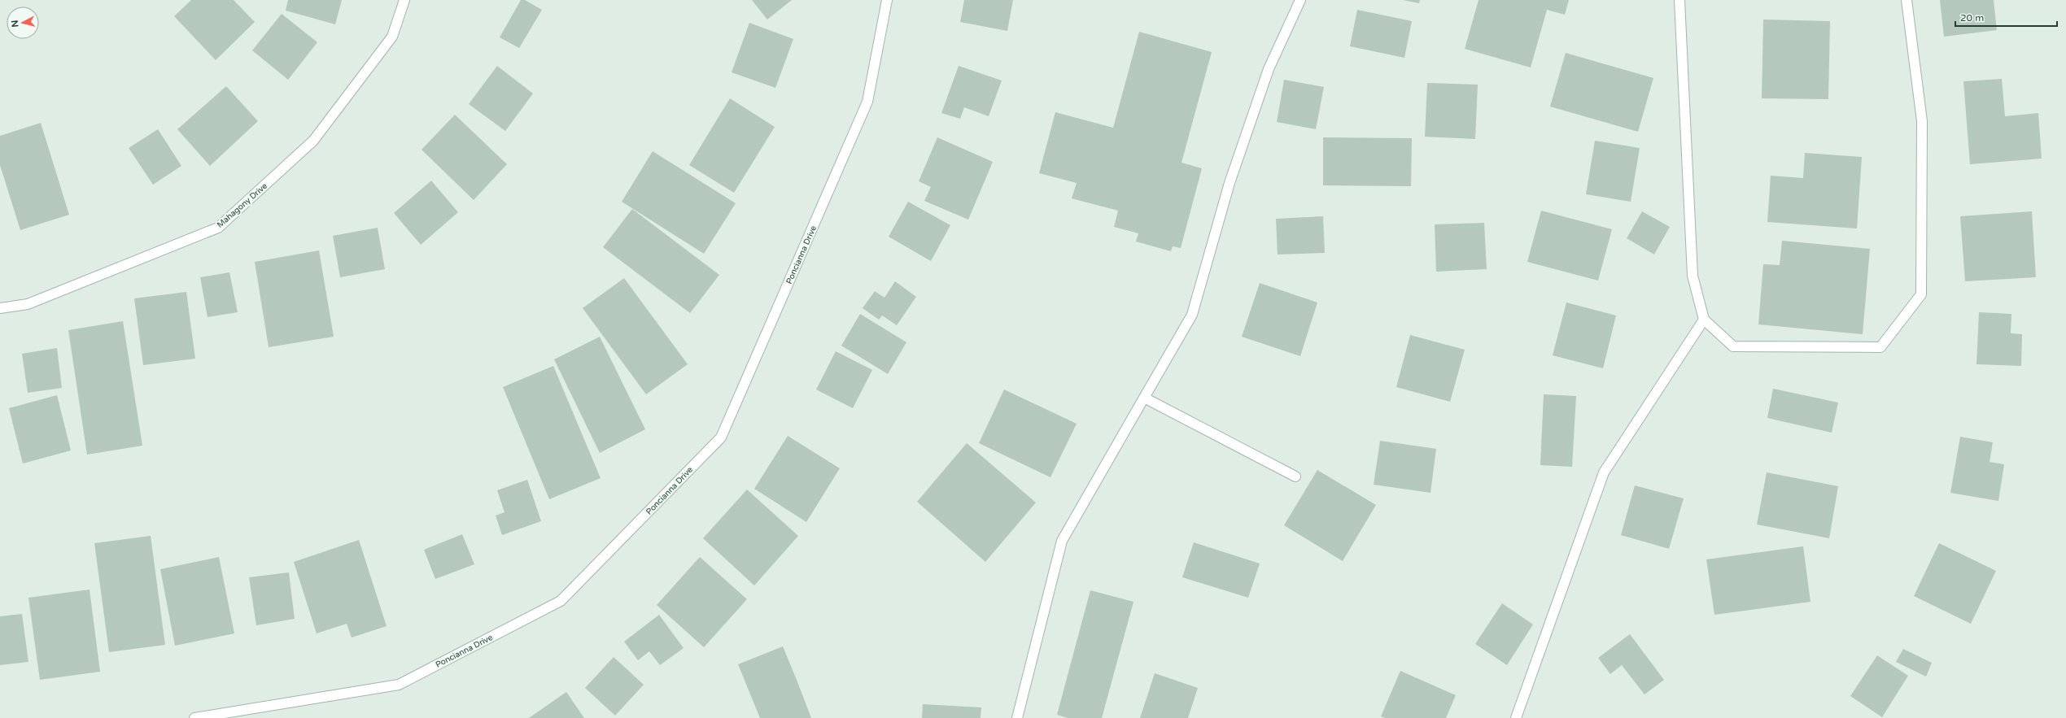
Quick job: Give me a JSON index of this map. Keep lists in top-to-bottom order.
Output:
{
  "streets": {
    "street": ["Mahagony Drive", "Poncianna Drive"]
  },
  "scale_bar": "20 m",
  "north": "left"
}
